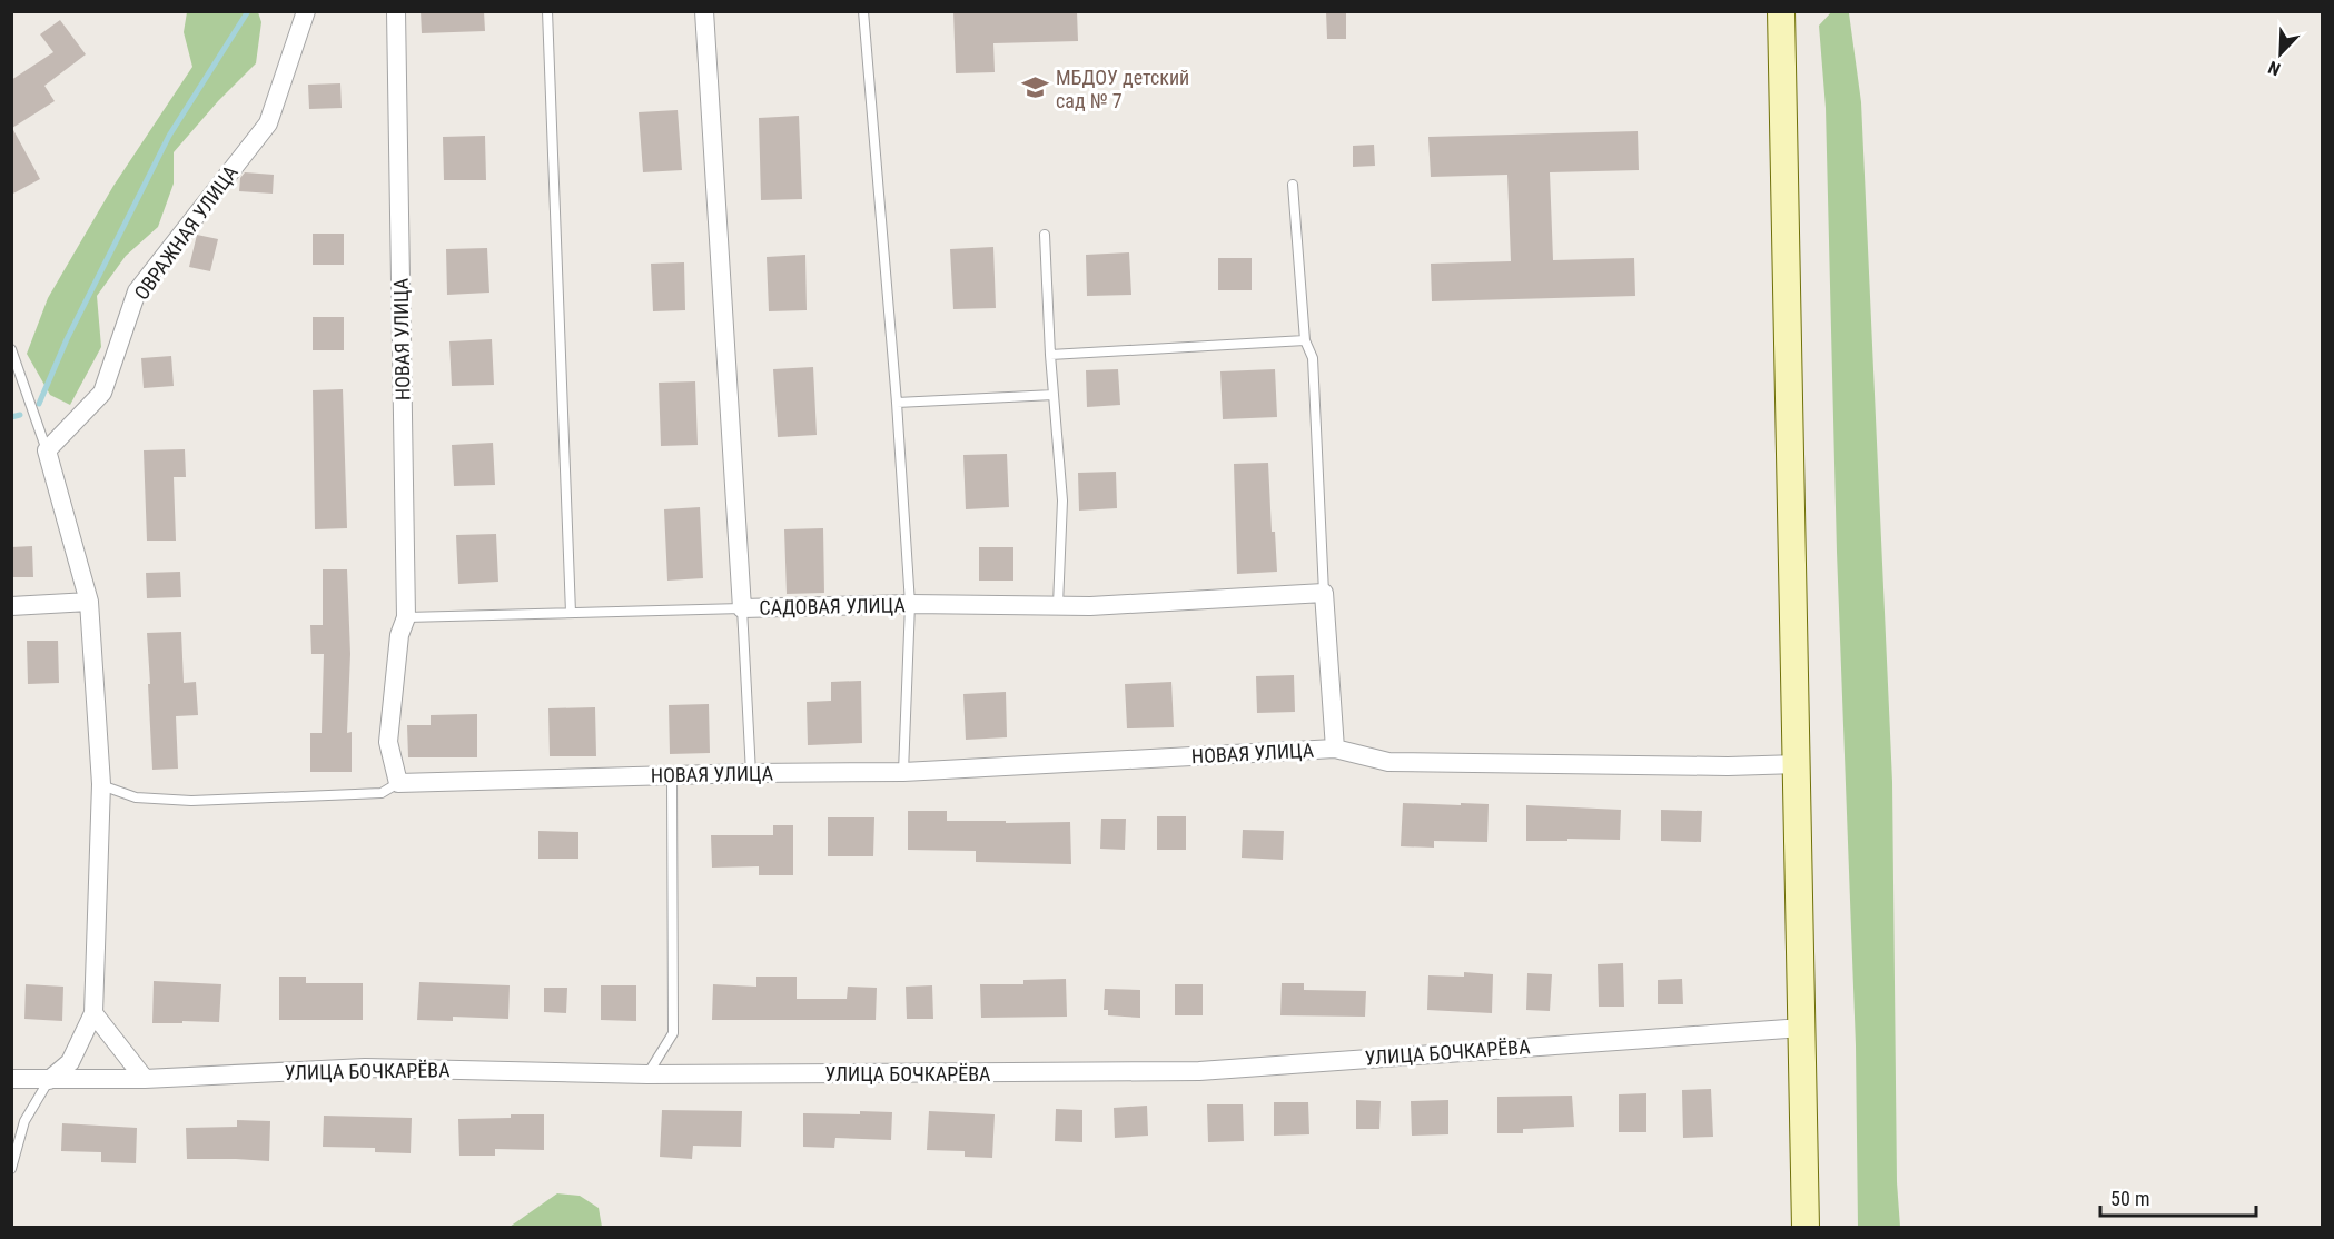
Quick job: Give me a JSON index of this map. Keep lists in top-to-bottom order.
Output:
{
  "streets": {
    "street": [
      "ОВРАЖНАЯ УЛИЦА",
      "НОВАЯ УЛИЦА",
      "САДОВАЯ УЛИЦА",
      "УЛИЦА БОЧКАРЁВА"
    ]
  },
  "places": {
    "school or university": ["МБДОУ детский сад № 7"]
  },
  "scale_bar": "50 m",
  "north": "bottom left"
}
